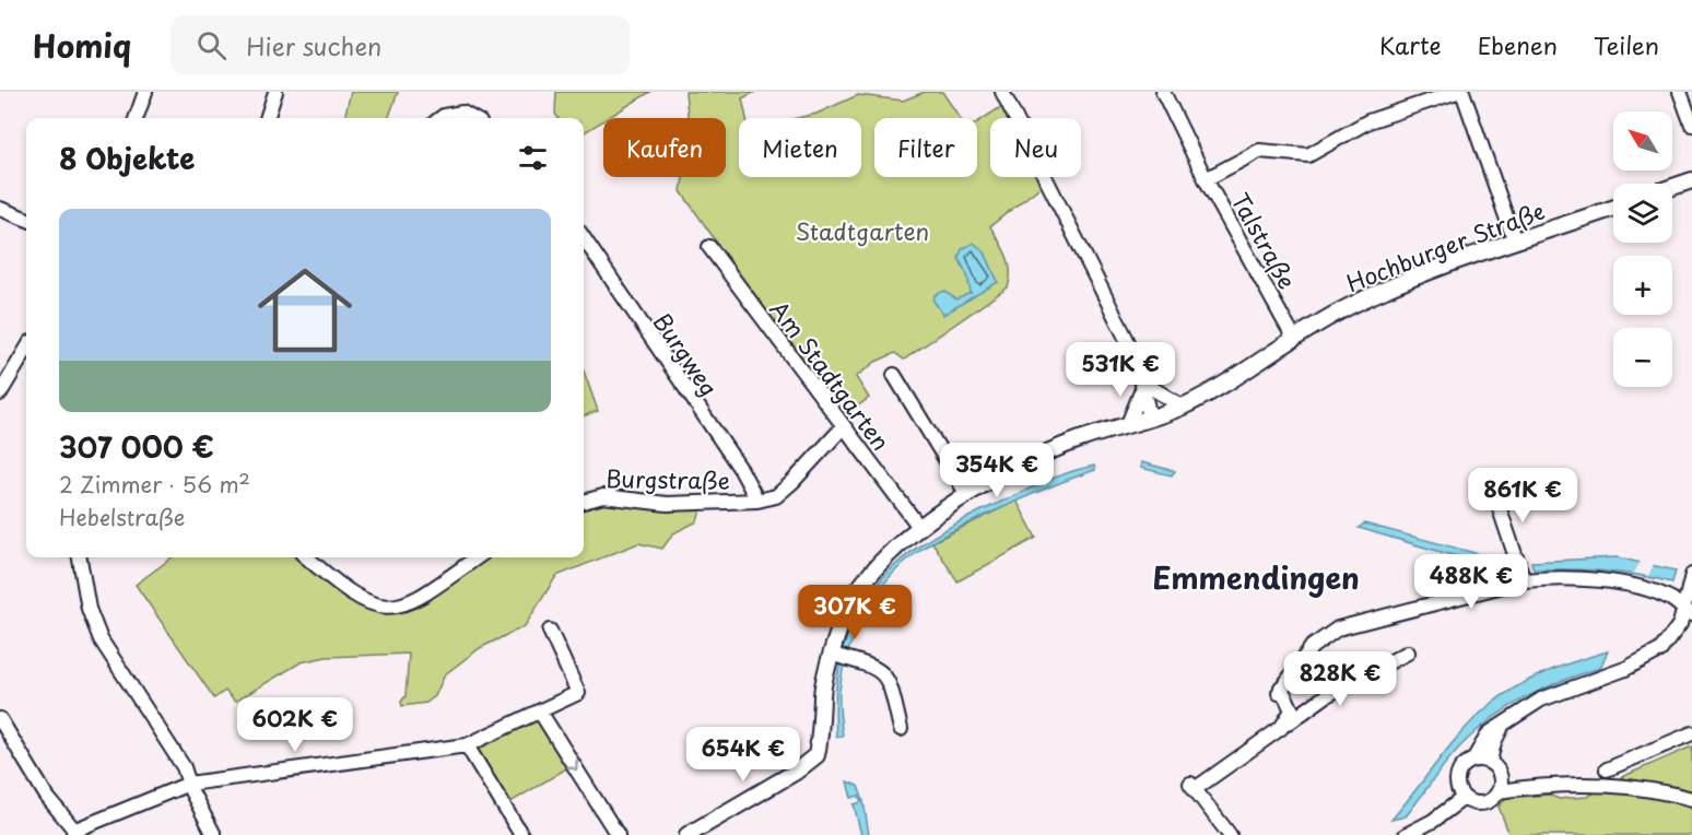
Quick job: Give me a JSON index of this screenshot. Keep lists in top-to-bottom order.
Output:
{
  "streets": {
    "street": [
      "Talstraße",
      "Hochburger Straße",
      "Burgweg",
      "Am Stadtgarten",
      "Burgstraße"
    ]
  },
  "crossings": [
    ["Talstraße", "Hochburger Straße"],
    ["Hochburger Straße", "Am Stadtgarten"],
    ["Burgweg", "Burgstraße"],
    ["Am Stadtgarten", "Burgstraße"]
  ],
  "districts": ["Emmendingen"],
  "parks": ["Stadtgarten"],
  "north": "top left",
  "page": {
    "header": "Homiq",
    "search": "Hier suchen",
    "nav": ["Karte", "Ebenen", "Teilen"],
    "map_buttons": ["+", "−"],
    "chip": [
      "Kaufen",
      "Mieten",
      "Filter",
      "Neu"
    ],
    "heading": "8 Objekte",
    "list": [
      {
        "name": "307 000 €",
        "note": "2 Zimmer · 56 m² · Hebelstraße"
      }
    ],
    "price": [
      "531K €",
      "354K €",
      "861K €",
      "488K €",
      "307K €",
      "828K €",
      "602K €",
      "654K €"
    ]
  }
}
